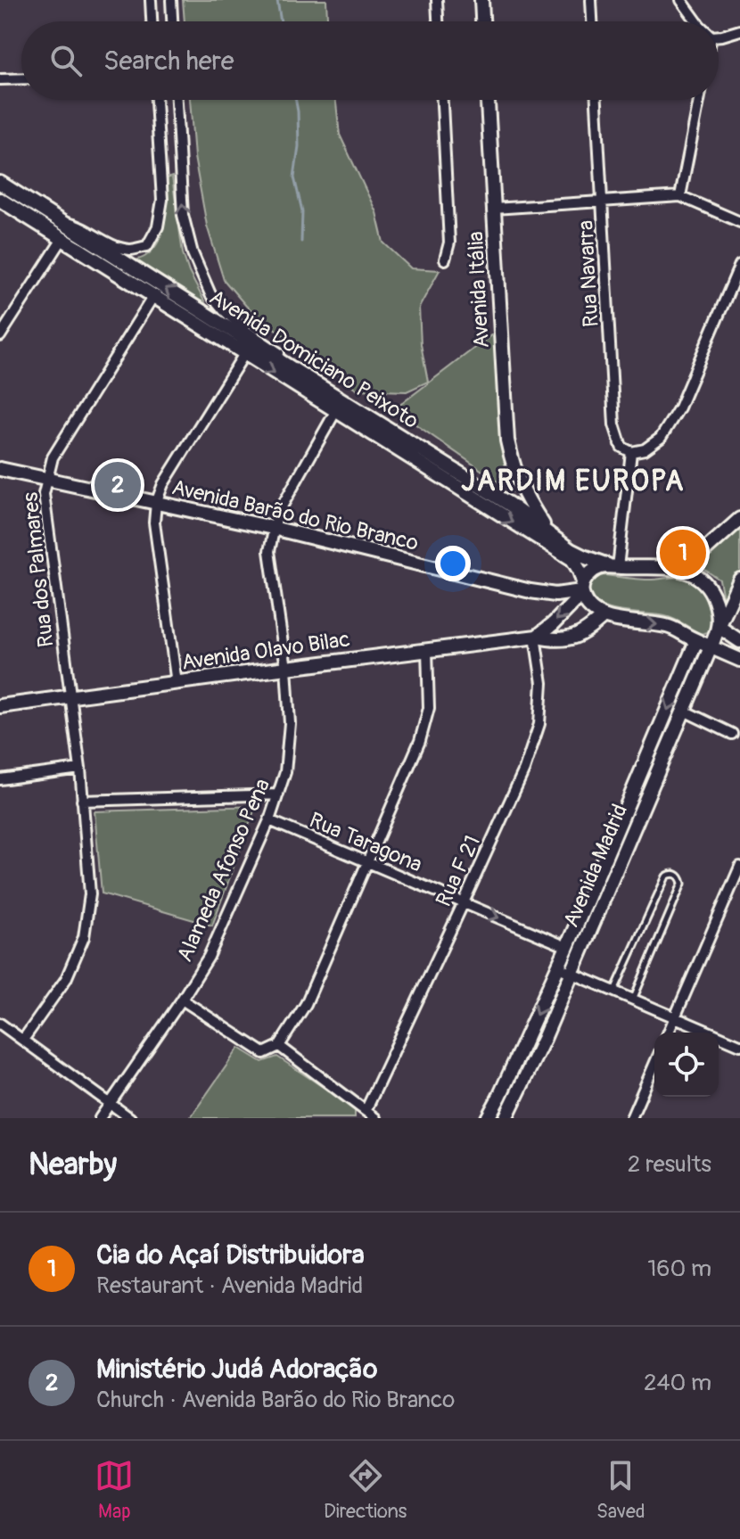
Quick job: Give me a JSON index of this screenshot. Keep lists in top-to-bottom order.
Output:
{
  "streets": {
    "main road": [
      "Avenida Itália",
      "Avenida Domiciano Peixoto",
      "Avenida Barão do Rio Branco",
      "Avenida Olavo Bilac",
      "Avenida Madrid"
    ],
    "street": [
      "Rua Navarra",
      "Rua dos Palmares",
      "Rua Taragona",
      "Alameda Afonso Pena",
      "Rua F 21"
    ]
  },
  "crossings": [
    ["Avenida Itália", "Avenida Domiciano Peixoto"],
    ["Avenida Domiciano Peixoto", "Avenida Barão do Rio Branco"],
    ["Avenida Domiciano Peixoto", "Rua dos Palmares"],
    ["Avenida Domiciano Peixoto", "Avenida Olavo Bilac"],
    ["Avenida Domiciano Peixoto", "Alameda Afonso Pena"],
    ["Avenida Barão do Rio Branco", "Rua dos Palmares"],
    ["Avenida Barão do Rio Branco", "Alameda Afonso Pena"],
    ["Rua dos Palmares", "Avenida Olavo Bilac"],
    ["Avenida Olavo Bilac", "Alameda Afonso Pena"],
    ["Avenida Olavo Bilac", "Rua F 21"],
    ["Rua Taragona", "Avenida Madrid"],
    ["Rua Taragona", "Alameda Afonso Pena"],
    ["Rua Taragona", "Rua F 21"]
  ],
  "districts": ["JARDIM EUROPA"],
  "page": {
    "search": "Search here",
    "pins": ["2", "1"],
    "heading": ["Nearby", "2 results"],
    "list": [
      {
        "mark": "1",
        "name": "Cia do Açaí Distribuidora",
        "note": "Restaurant · Avenida Madrid",
        "value": "160 m"
      },
      {
        "mark": "2",
        "name": "Ministério Judá Adoração",
        "note": "Church · Avenida Barão do Rio Branco",
        "value": "240 m"
      }
    ],
    "nav": ["Map", "Directions", "Saved"]
  }
}
